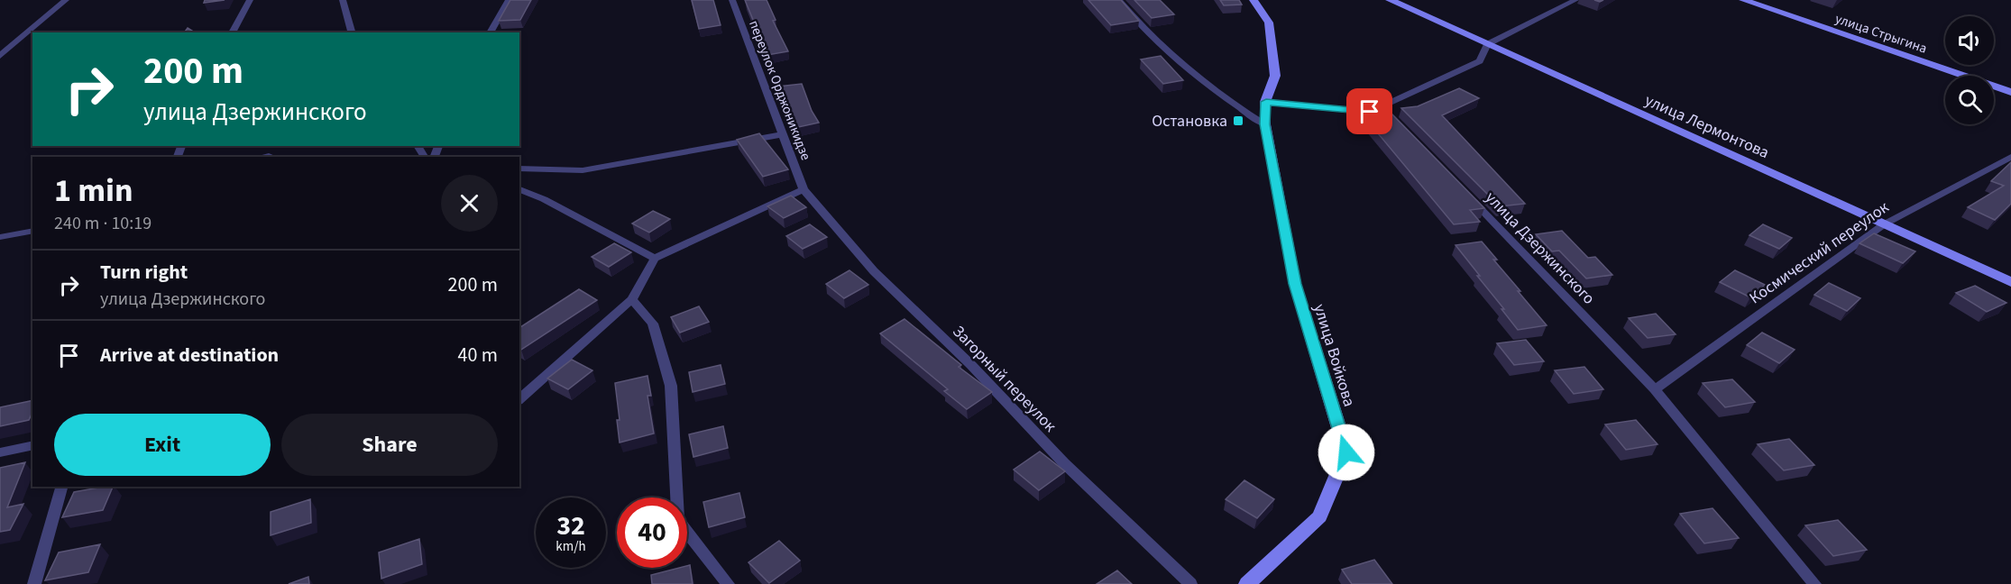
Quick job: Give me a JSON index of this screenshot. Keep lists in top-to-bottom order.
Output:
{
  "streets": {
    "street": ["улица Стрыгина", "улица Лермонтова", "улица Войкова"],
    "lane": [
      "переулок Орджоникидзе",
      "улица Дзержинского",
      "Космический переулок",
      "Загорный переулок"
    ]
  },
  "crossings": [
    ["переулок Орджоникидзе", "Загорный переулок"],
    ["улица Лермонтова", "Космический переулок"],
    ["улица Дзержинского", "Космический переулок"]
  ],
  "places": {
    "transit": ["Остановка"]
  },
  "page": {
    "turn": ["200 m", "улица Дзержинского"],
    "heading": ["1 min", "240 m · 10:19"],
    "list": [
      {
        "name": "Turn right",
        "note": "улица Дзержинского",
        "value": "200 m"
      },
      {
        "name": "Arrive at destination",
        "value": "40 m"
      }
    ],
    "buttons": ["Exit", "Share"],
    "speed": "32 km/h",
    "limit": "40"
  }
}
